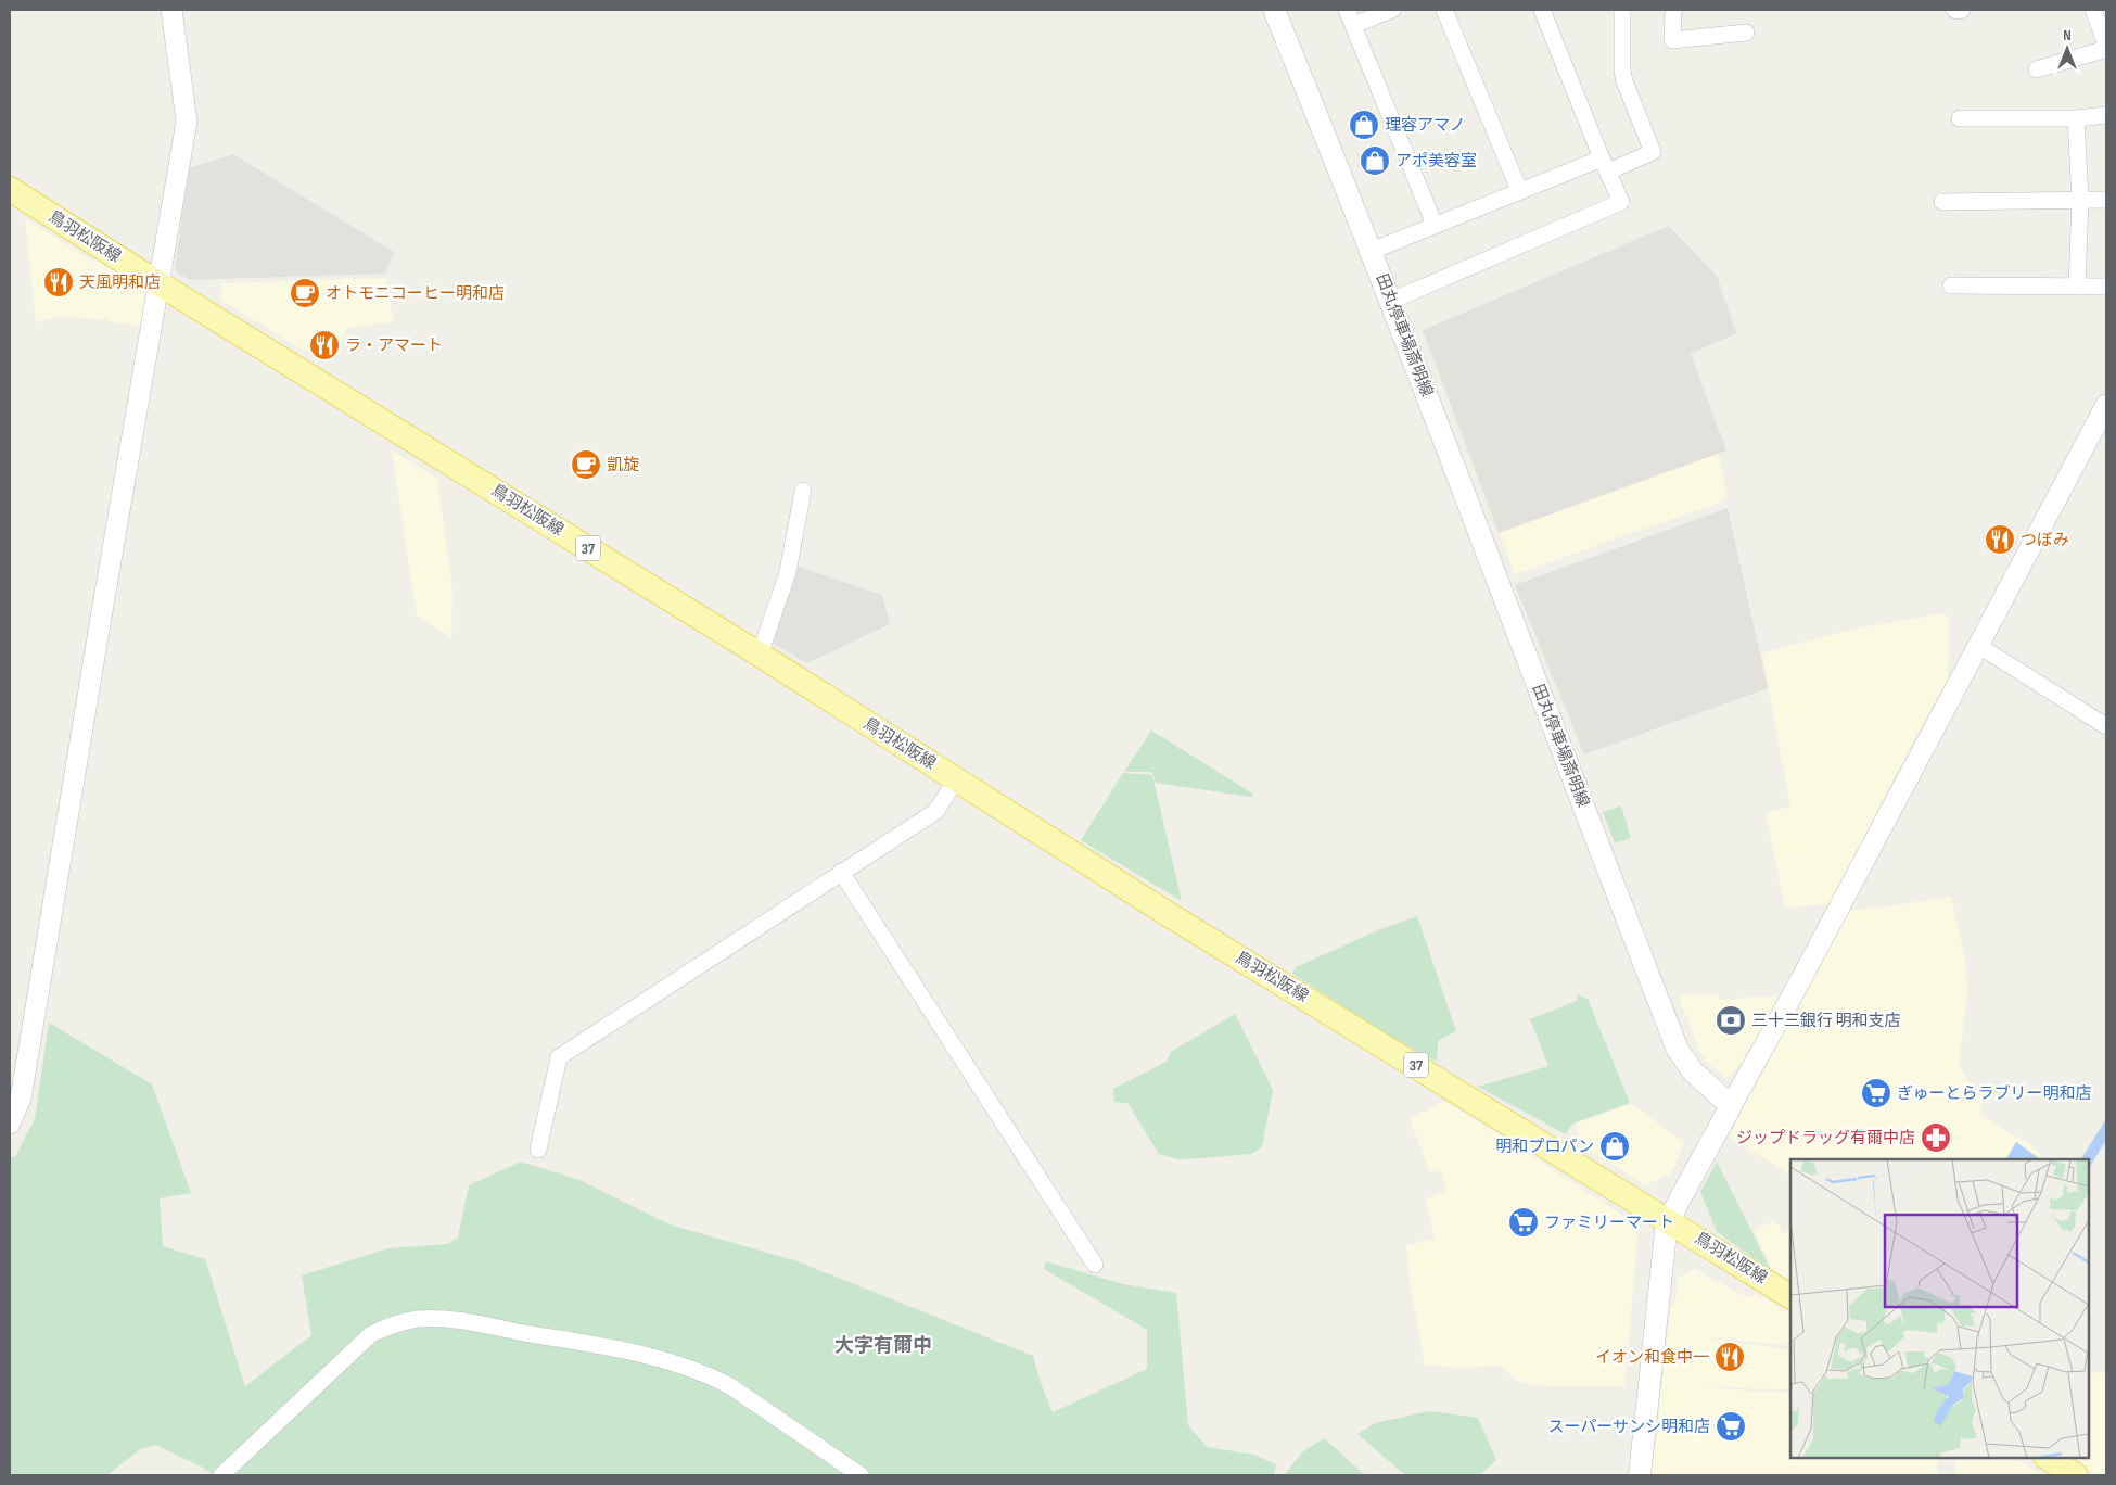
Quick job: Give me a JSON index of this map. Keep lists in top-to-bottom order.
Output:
{
  "streets": {
    "main road": ["鳥羽松阪線", "田丸停車場斎明線", "37"]
  },
  "districts": ["大字有爾中"],
  "places": {
    "shop": ["理容アマノ", "アポ美容室", "明和プロパン"],
    "restaurant": [
      "天風明和店",
      "ラ・アマート",
      "つぼみ",
      "イオン和食中一"
    ],
    "cafe": ["オトモニコーヒー明和店", "凱旋"],
    "bank": ["三十三銀行 明和支店"],
    "supermarket": ["ぎゅーとらラブリー明和店", "ファミリーマート", "スーパーサンシ明和店"],
    "pharmacy": ["ジップドラッグ有爾中店"]
  },
  "north": "top"
}
